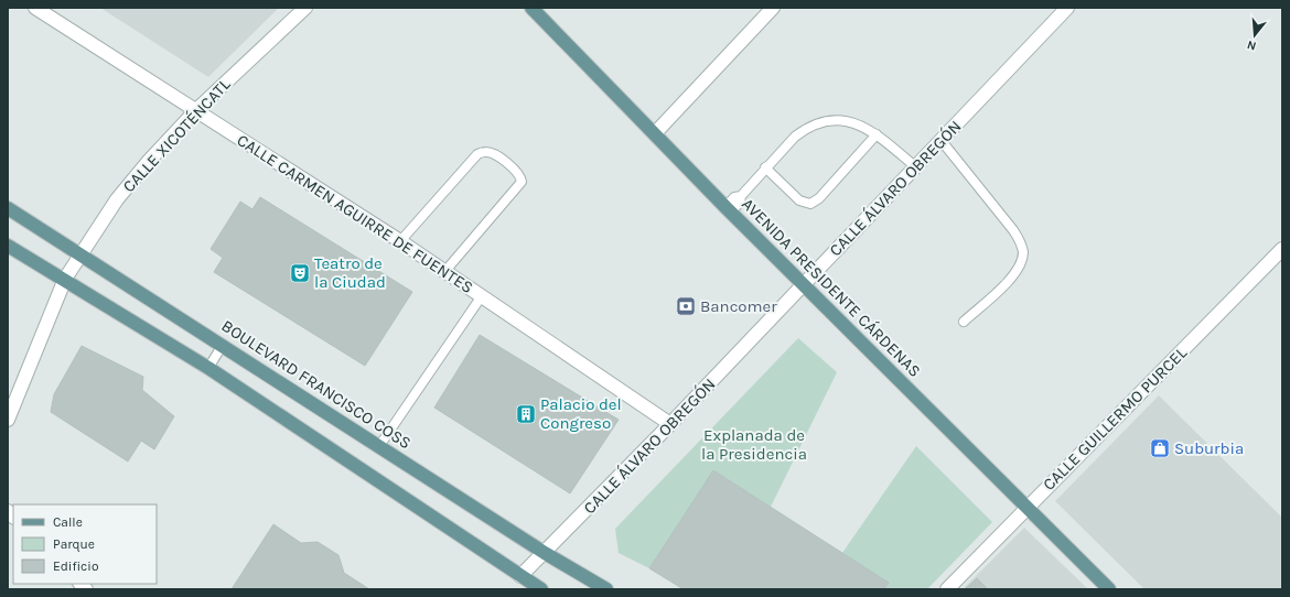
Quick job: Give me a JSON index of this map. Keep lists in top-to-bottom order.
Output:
{
  "streets": {
    "main road": ["AVENIDA PRESIDENTE CÁRDENAS", "BOULEVARD FRANCISCO COSS"],
    "street": [
      "CALLE XICOTÉNCATL",
      "CALLE ÁLVARO OBREGÓN",
      "CALLE CARMEN AGUIRRE DE FUENTES",
      "CALLE GUILLERMO PURCEL"
    ]
  },
  "crossings": [
    ["CALLE XICOTÉNCATL", "CALLE CARMEN AGUIRRE DE FUENTES"],
    ["CALLE XICOTÉNCATL", "BOULEVARD FRANCISCO COSS"],
    ["CALLE ÁLVARO OBREGÓN", "CALLE CARMEN AGUIRRE DE FUENTES"],
    ["CALLE ÁLVARO OBREGÓN", "AVENIDA PRESIDENTE CÁRDENAS"],
    ["CALLE ÁLVARO OBREGÓN", "BOULEVARD FRANCISCO COSS"],
    ["AVENIDA PRESIDENTE CÁRDENAS", "CALLE GUILLERMO PURCEL"]
  ],
  "parks": ["Explanada de la Presidencia"],
  "places": {
    "theatre": ["Teatro de la Ciudad"],
    "bank": ["Bancomer"],
    "building": ["Palacio del Congreso"],
    "shop": ["Suburbia"]
  },
  "legend": ["Calle", "Parque", "Edificio"],
  "north": "bottom"
}
